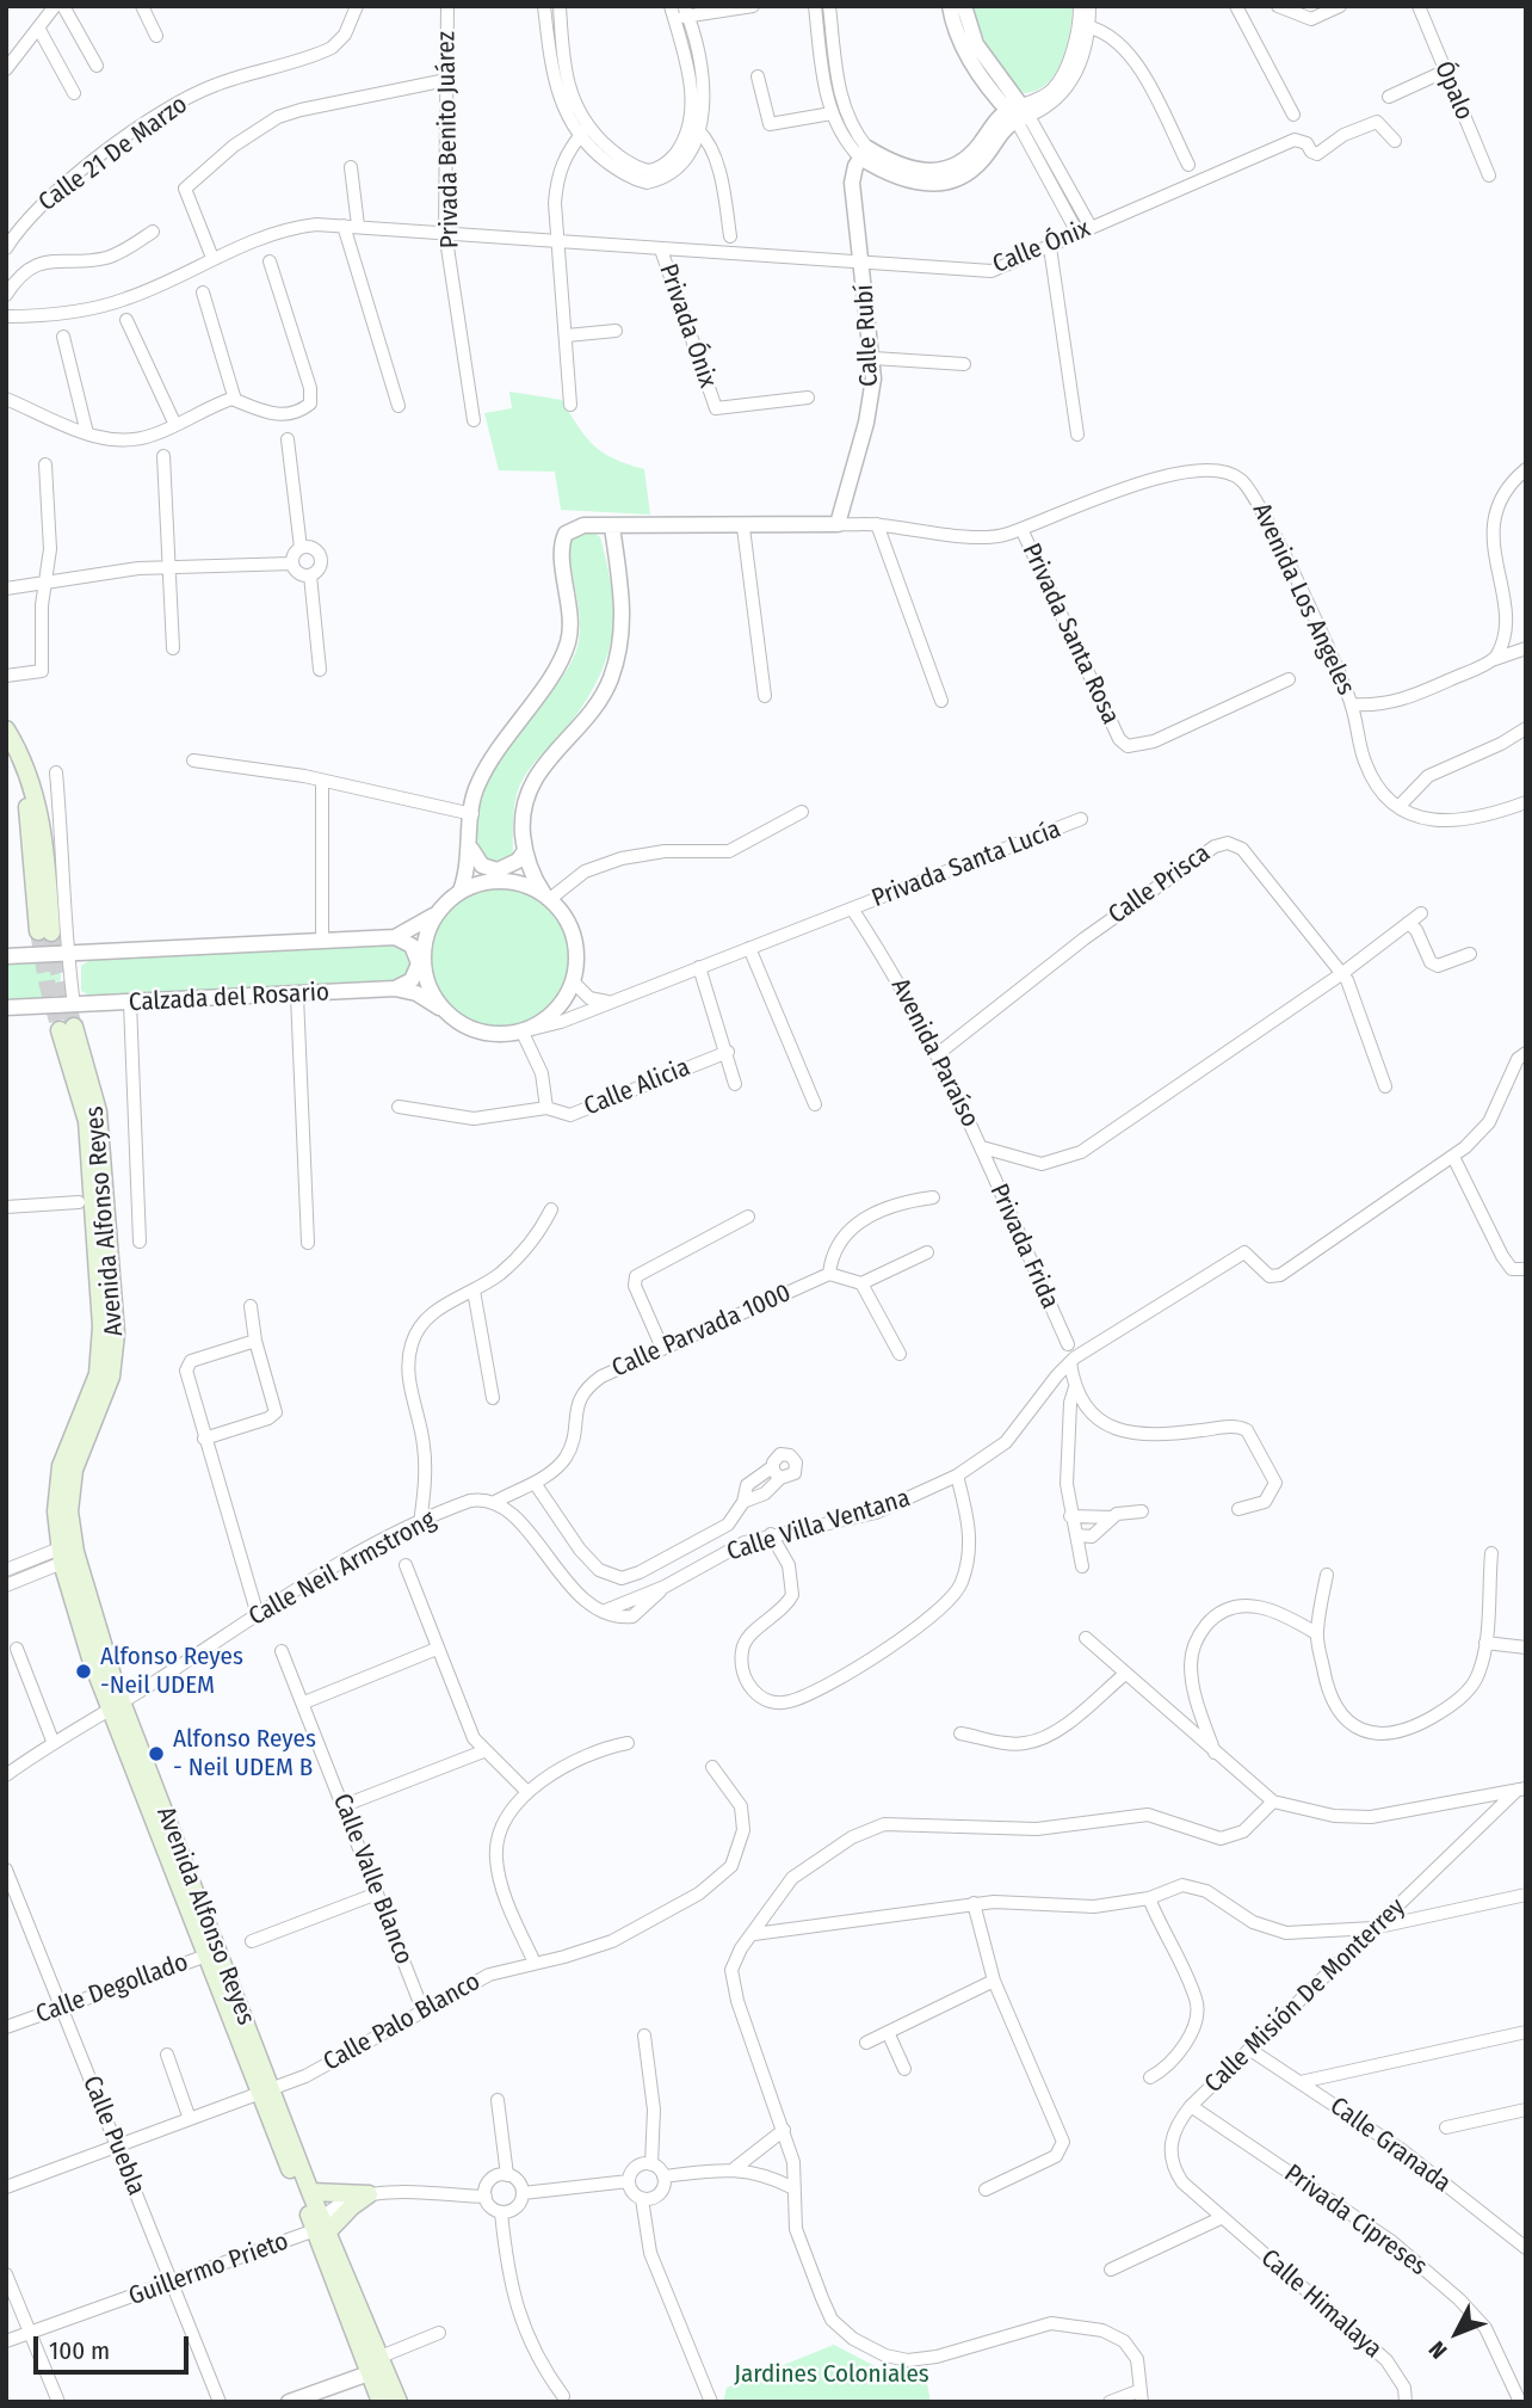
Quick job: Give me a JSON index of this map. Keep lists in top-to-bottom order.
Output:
{
  "streets": {
    "main road": ["Avenida Alfonso Reyes"],
    "street": [
      "Ópalo",
      "Privada Benito Juárez",
      "Calle 21 De Marzo",
      "Calle Ónix",
      "Privada Ónix",
      "Calle Rubí",
      "Avenida Los Angeles",
      "Privada Santa Rosa",
      "Privada Santa Lucía",
      "Calle Prisca",
      "Calzada del Rosario",
      "Avenida Paraíso",
      "Calle Alicia",
      "Privada Frida",
      "Calle Parvada 1000",
      "Calle Villa Ventana",
      "Calle Neil Armstrong",
      "Calle Valle Blanco",
      "Calle Degollado",
      "Calle Misión De Monterrey",
      "Calle Palo Blanco",
      "Calle Puebla",
      "Calle Granada",
      "Privada Cipreses",
      "Guillermo Prieto",
      "Calle Himalaya"
    ]
  },
  "crossings": [
    ["Privada Benito Juárez", "Calle Ónix"],
    ["Calle Ónix", "Privada Ónix"],
    ["Calle Ónix", "Calle Rubí"],
    ["Calle Rubí", "Avenida Los Angeles"],
    ["Avenida Los Angeles", "Privada Santa Rosa"],
    ["Privada Santa Lucía", "Avenida Paraíso"],
    ["Calle Prisca", "Avenida Paraíso"],
    ["Avenida Paraíso", "Privada Frida"],
    ["Avenida Alfonso Reyes", "Calle Neil Armstrong"],
    ["Avenida Alfonso Reyes", "Calle Degollado"],
    ["Avenida Alfonso Reyes", "Calle Palo Blanco"],
    ["Avenida Alfonso Reyes", "Guillermo Prieto"],
    ["Calle Parvada 1000", "Calle Villa Ventana"],
    ["Calle Parvada 1000", "Calle Neil Armstrong"],
    ["Calle Villa Ventana", "Calle Neil Armstrong"],
    ["Calle Valle Blanco", "Calle Palo Blanco"],
    ["Calle Degollado", "Calle Puebla"],
    ["Calle Misión De Monterrey", "Calle Granada"],
    ["Calle Misión De Monterrey", "Privada Cipreses"],
    ["Calle Misión De Monterrey", "Calle Himalaya"],
    ["Calle Palo Blanco", "Calle Puebla"],
    ["Calle Puebla", "Guillermo Prieto"]
  ],
  "parks": ["Jardines Coloniales"],
  "places": ["Alfonso Reyes -Neil UDEM", "Alfonso Reyes - Neil UDEM B"],
  "scale_bar": "100 m",
  "north": "bottom left"
}
